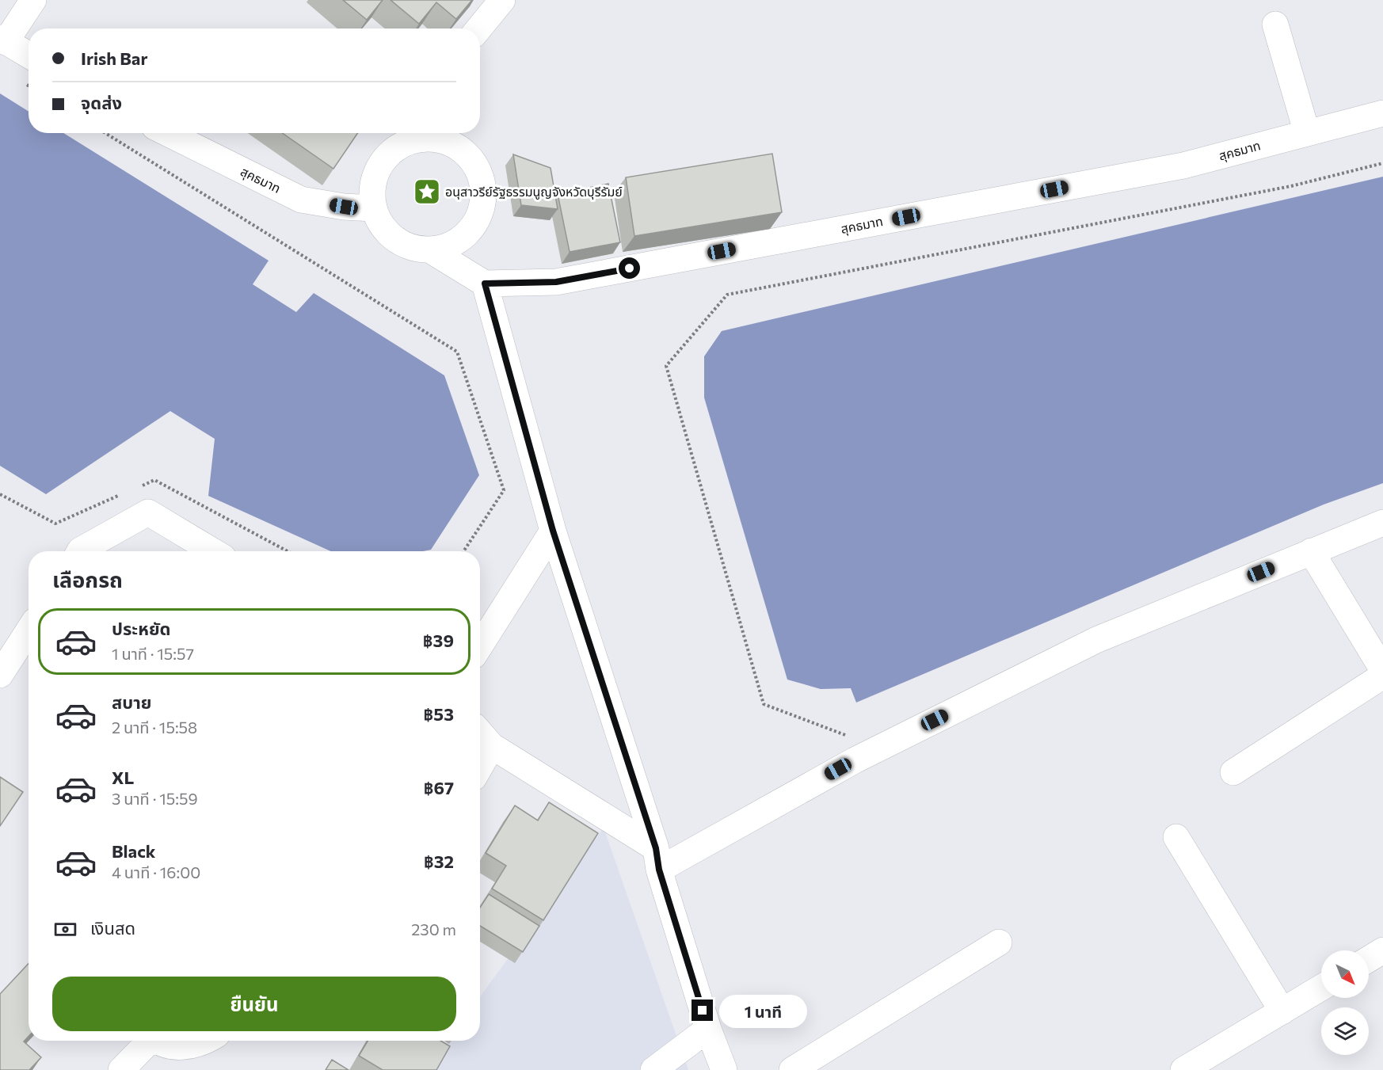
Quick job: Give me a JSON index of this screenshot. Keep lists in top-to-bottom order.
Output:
{
  "streets": {
    "street": ["สุคธมาท"]
  },
  "places": {
    "place": ["อนุสาวรีย์รัฐธรรมนูญจังหวัดบุรีรัมย์"]
  },
  "north": "bottom right",
  "page": {
    "banner": ["Irish Bar", "จุดส่ง"],
    "heading": "เลือกรถ",
    "list": [
      {
        "name": "ประหยัด",
        "note": "1 นาที · 15:57",
        "value": "฿39"
      },
      {
        "name": "สบาย",
        "note": "2 นาที · 15:58",
        "value": "฿53"
      },
      {
        "name": "XL",
        "note": "3 นาที · 15:59",
        "value": "฿67"
      },
      {
        "name": "Black",
        "note": "4 นาที · 16:00",
        "value": "฿32"
      }
    ],
    "pay": ["เงินสด", "230 m"],
    "buttons": "ยืนยัน",
    "bubble": "1 นาที"
  }
}
